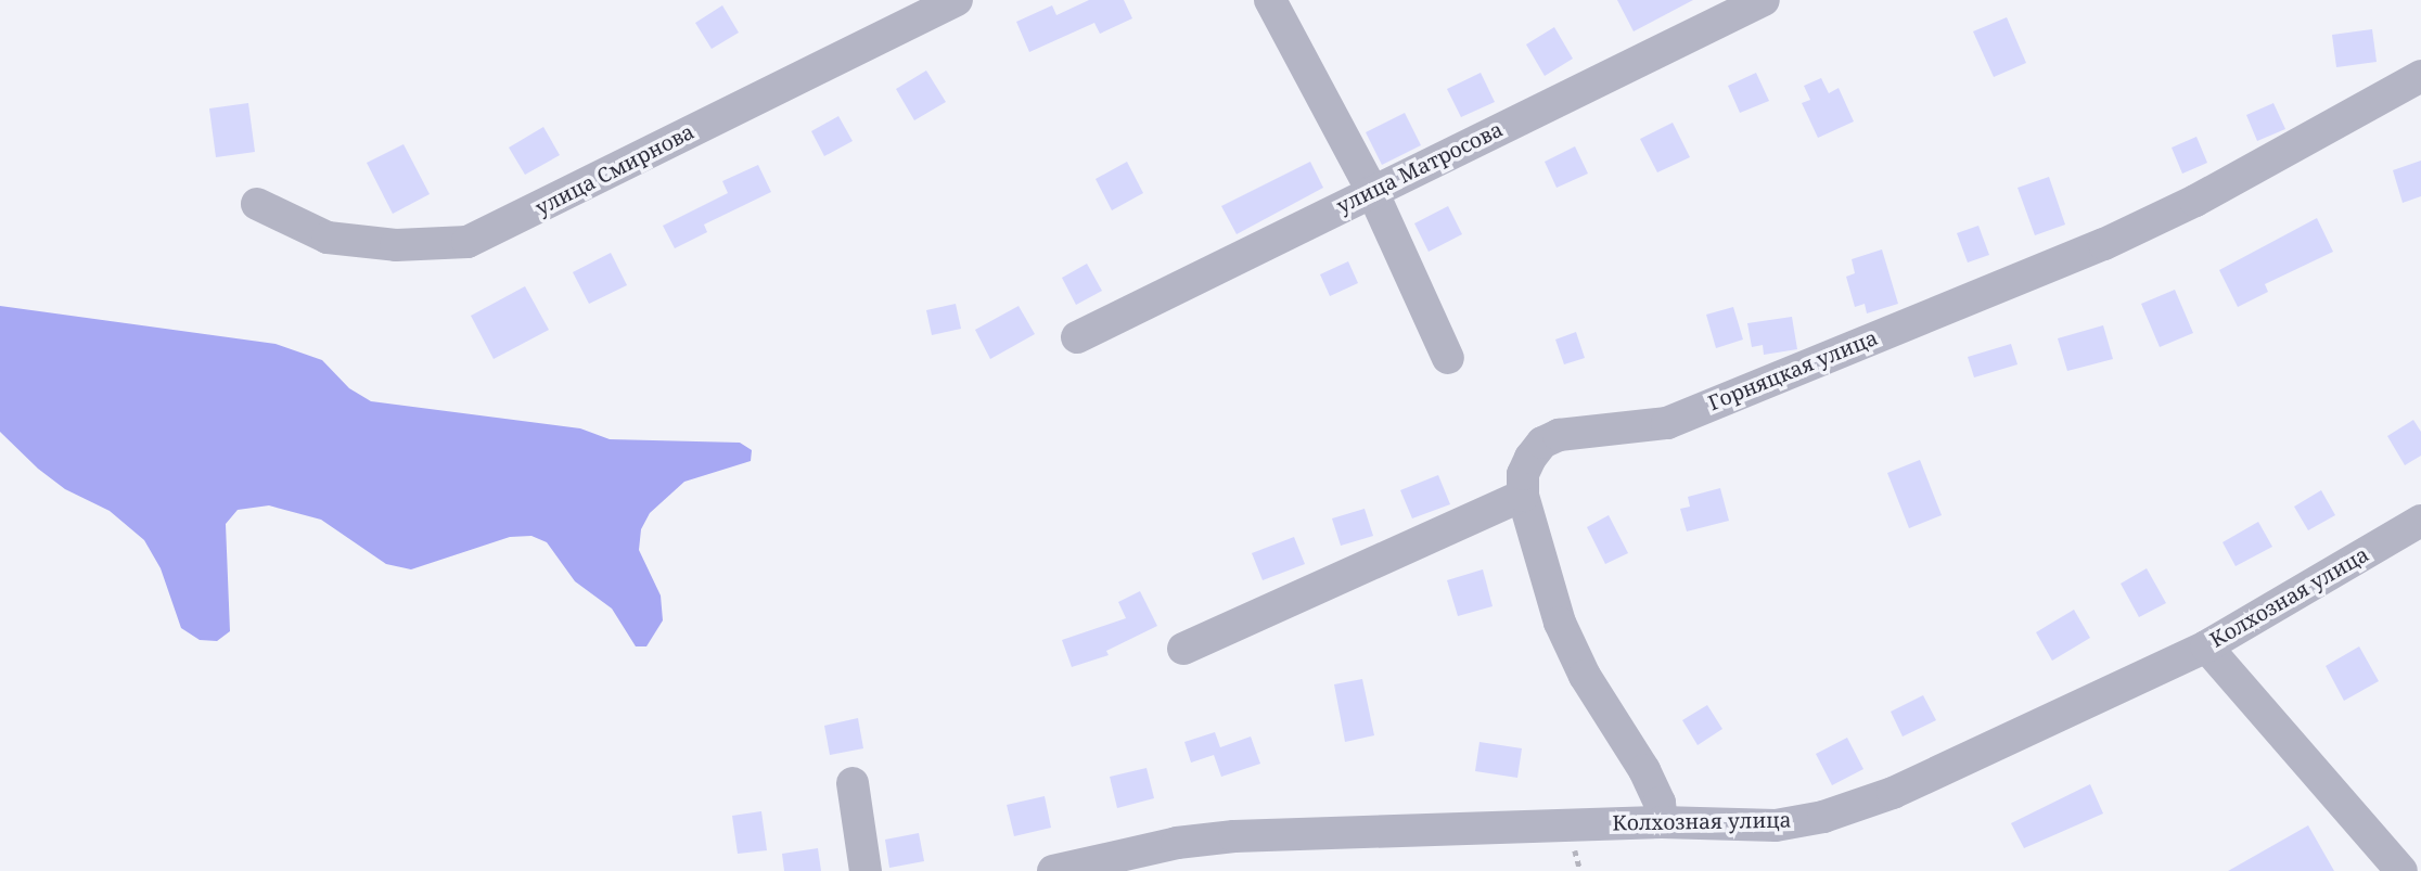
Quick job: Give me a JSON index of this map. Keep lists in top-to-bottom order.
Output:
{
  "streets": {
    "street": [
      "улица Матросова",
      "улица Смирнова",
      "Горняцкая улица",
      "Колхозная улица"
    ]
  }
}
